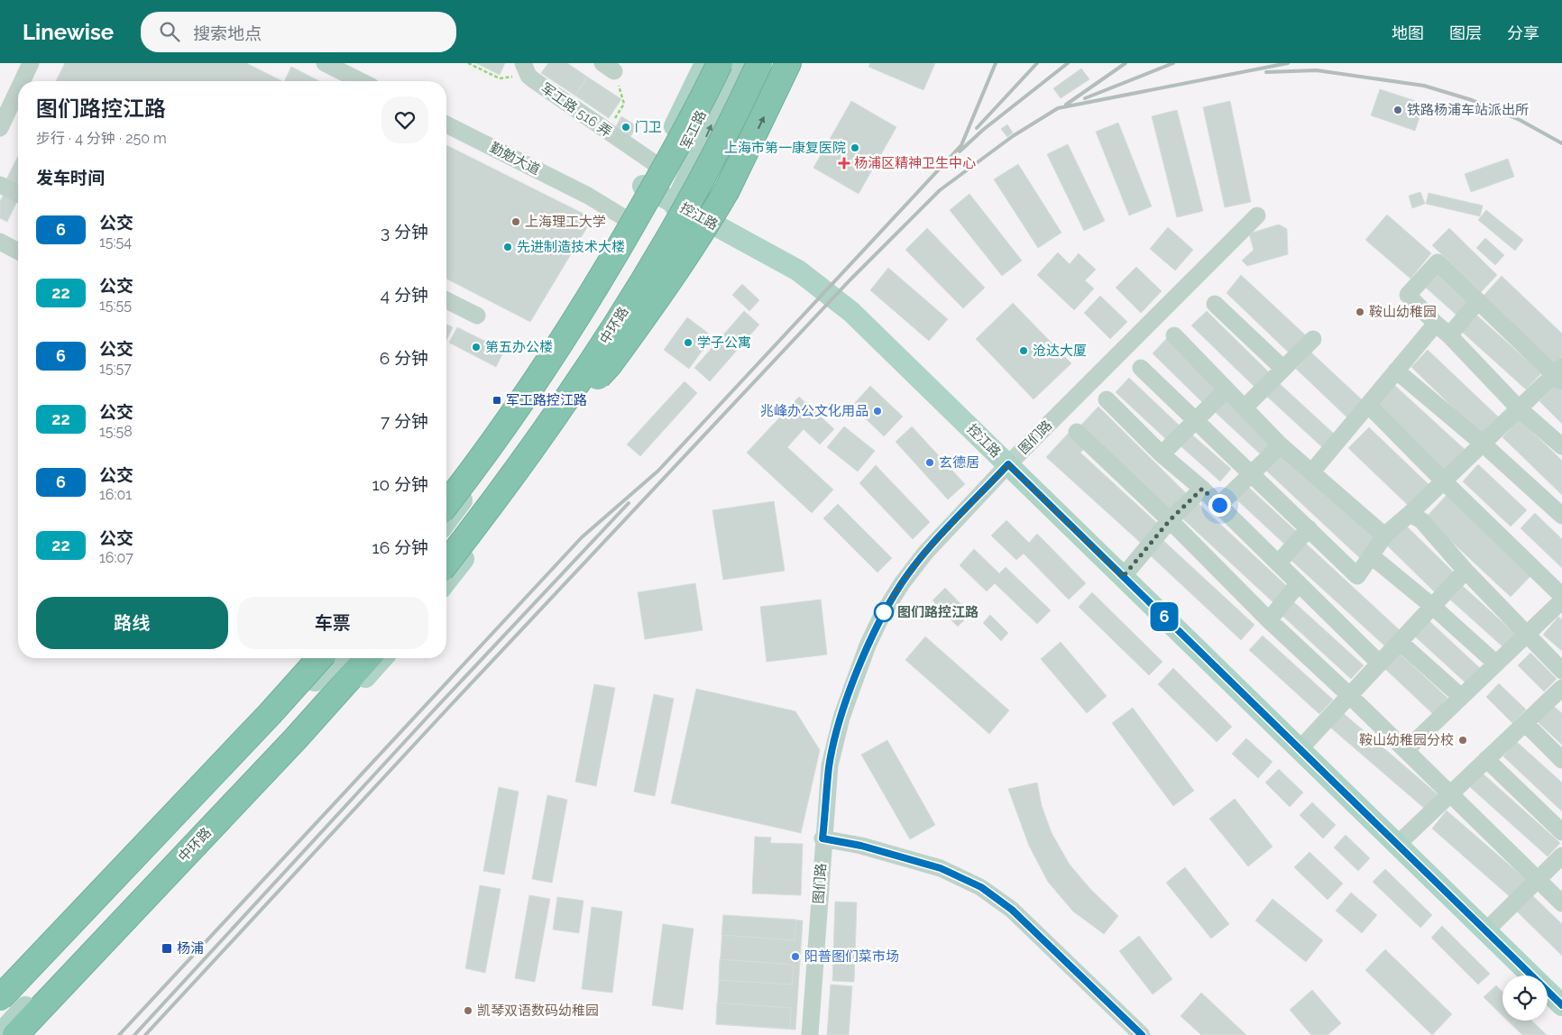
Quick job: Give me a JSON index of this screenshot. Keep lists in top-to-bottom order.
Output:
{
  "streets": {
    "highway": ["中环路"],
    "main road": ["军工路", "控江路"],
    "street": ["军工路 516 弄", "勤勉大道", "图们路"]
  },
  "crossings": [
    ["军工路 516 弄", "军工路"],
    ["军工路", "勤勉大道"],
    ["军工路", "控江路"],
    ["控江路", "图们路"]
  ],
  "places": {
    "other": [
      "铁路杨浦车站派出所",
      "门卫",
      "上海市第一康复医院",
      "上海理工大学",
      "先进制造技术大楼",
      "鞍山幼稚园",
      "学子公寓",
      "第五办公楼",
      "沧达大厦",
      "兆峰办公文化用品",
      "玄德居",
      "图们路控江路",
      "鞍山幼稚园分校",
      "阳普图们菜市场",
      "凯琴双语数码幼稚园"
    ],
    "health": ["杨浦区精神卫生中心"],
    "transit": ["军工路控江路", "杨浦"]
  },
  "lines": ["bus line 6"],
  "page": {
    "header": "Linewise",
    "search": "搜索地点",
    "nav": ["地图", "图层", "分享"],
    "on_map": "6",
    "heading": [
      ["图们路控江路", "步行 · 4 分钟 · 250 m"],
      "发车时间"
    ],
    "list": [
      {
        "mark": "6",
        "name": "公交",
        "note": "15:54",
        "value": "3 分钟"
      },
      {
        "mark": "22",
        "name": "公交",
        "note": "15:55",
        "value": "4 分钟"
      },
      {
        "mark": "6",
        "name": "公交",
        "note": "15:57",
        "value": "6 分钟"
      },
      {
        "mark": "22",
        "name": "公交",
        "note": "15:58",
        "value": "7 分钟"
      },
      {
        "mark": "6",
        "name": "公交",
        "note": "16:01",
        "value": "10 分钟"
      },
      {
        "mark": "22",
        "name": "公交",
        "note": "16:07",
        "value": "16 分钟"
      }
    ],
    "buttons": ["路线", "车票"]
  }
}
